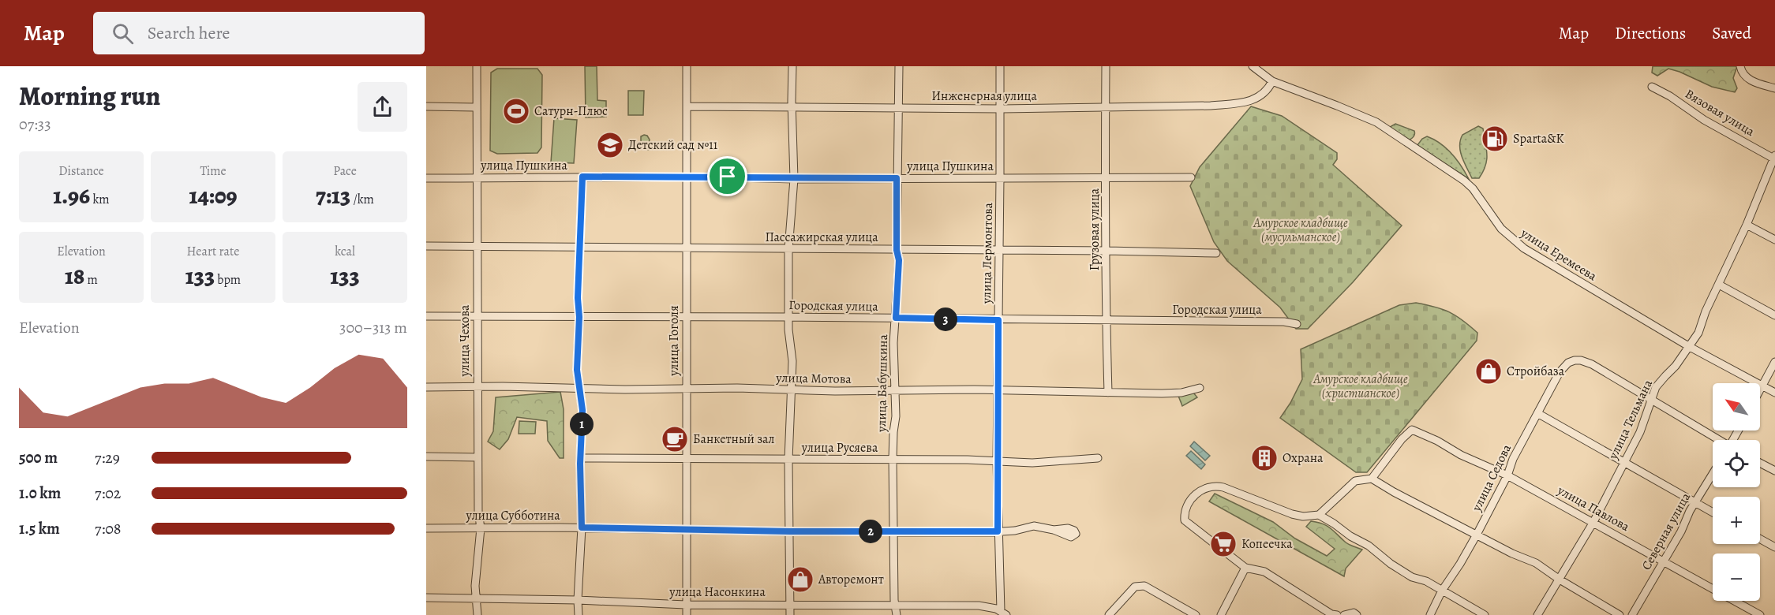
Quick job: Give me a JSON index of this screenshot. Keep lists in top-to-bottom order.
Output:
{
  "streets": {
    "street": [
      "Инженерная улица",
      "Вязовая улица",
      "улица Пушкина",
      "Грузовая улица",
      "Пассажирская улица",
      "улица Лермонтова",
      "улица Еремеева",
      "Городская улица",
      "улица Чехова",
      "улица Гоголя",
      "улица Мотова",
      "улица Бабушкина",
      "улица Тельмана",
      "улица Русяева",
      "улица Седова",
      "улица Павлова",
      "улица Субботина",
      "Северная улица",
      "улица Насонкина"
    ]
  },
  "crossings": [
    ["Инженерная улица", "Грузовая улица"],
    ["Инженерная улица", "улица Лермонтова"],
    ["Инженерная улица", "улица Еремеева"],
    ["Инженерная улица", "улица Гоголя"],
    ["Инженерная улица", "улица Бабушкина"],
    ["Вязовая улица", "улица Тельмана"],
    ["улица Пушкина", "Грузовая улица"],
    ["улица Пушкина", "улица Лермонтова"],
    ["улица Пушкина", "улица Чехова"],
    ["улица Пушкина", "улица Гоголя"],
    ["улица Пушкина", "улица Бабушкина"],
    ["Грузовая улица", "Пассажирская улица"],
    ["Грузовая улица", "Городская улица"],
    ["Грузовая улица", "улица Мотова"],
    ["Пассажирская улица", "улица Лермонтова"],
    ["Пассажирская улица", "улица Чехова"],
    ["Пассажирская улица", "улица Гоголя"],
    ["Пассажирская улица", "улица Бабушкина"],
    ["улица Лермонтова", "Городская улица"],
    ["улица Лермонтова", "улица Мотова"],
    ["улица Лермонтова", "улица Русяева"],
    ["улица Лермонтова", "улица Субботина"],
    ["улица Лермонтова", "улица Насонкина"],
    ["улица Еремеева", "улица Тельмана"],
    ["Городская улица", "улица Чехова"],
    ["Городская улица", "улица Гоголя"],
    ["Городская улица", "улица Бабушкина"],
    ["улица Чехова", "улица Мотова"],
    ["улица Чехова", "улица Субботина"],
    ["улица Чехова", "улица Насонкина"],
    ["улица Гоголя", "улица Мотова"],
    ["улица Гоголя", "улица Русяева"],
    ["улица Гоголя", "улица Субботина"],
    ["улица Гоголя", "улица Насонкина"],
    ["улица Мотова", "улица Бабушкина"],
    ["улица Бабушкина", "улица Русяева"],
    ["улица Бабушкина", "улица Субботина"],
    ["улица Бабушкина", "улица Насонкина"],
    ["улица Тельмана", "улица Седова"],
    ["улица Тельмана", "улица Павлова"],
    ["улица Седова", "улица Павлова"],
    ["улица Павлова", "Северная улица"]
  ],
  "parks": ["Амурское кладбище (мусульманское)", "Амурское кладбище (христианское)"],
  "places": {
    "sports": ["Сатурн-Плюс"],
    "fuel station": ["Sparta&K"],
    "school or university": ["Детский сад №11"],
    "shop": ["Стройбаза", "Авторемонт"],
    "cafe": ["Банкетный зал"],
    "building": ["Охрана"],
    "supermarket": ["Копеечка"]
  },
  "north": "top left",
  "page": {
    "header": "Map",
    "search": "Search here",
    "nav": ["Map", "Directions", "Saved"],
    "heading": ["Morning run", "07:33"],
    "stats": [
      ["Distance", "1.96 km"],
      ["Time", "14:09"],
      ["Pace", "7:13 /km"],
      ["Elevation", "18 m"],
      ["Heart rate", "133 bpm"],
      ["kcal", "133"]
    ],
    "chart": ["Elevation", "300–313 m"],
    "pins": ["3", "1", "2"],
    "map_buttons": ["+", "−"],
    "list": [
      {
        "name": "500 m",
        "note": "7:29"
      },
      {
        "name": "1.0 km",
        "note": "7:02"
      },
      {
        "name": "1.5 km",
        "note": "7:08"
      }
    ]
  }
}
